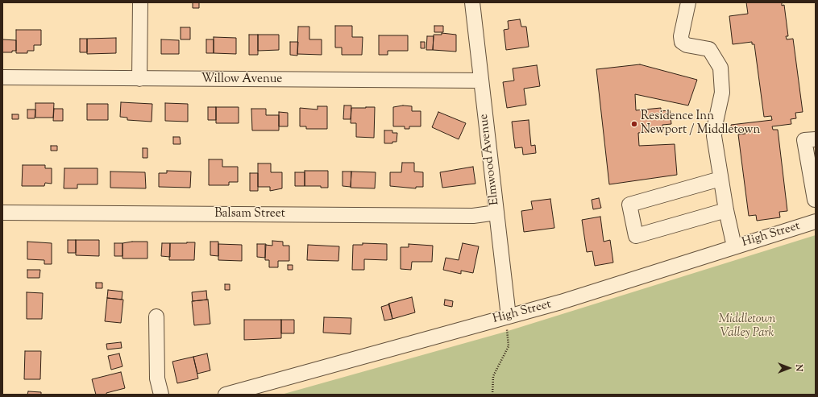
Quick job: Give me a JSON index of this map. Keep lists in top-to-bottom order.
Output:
{
  "streets": {
    "street": [
      "Willow Avenue",
      "Elmwood Avenue",
      "Balsam Street",
      "High Street"
    ]
  },
  "crossings": [
    ["Willow Avenue", "Elmwood Avenue"],
    ["Elmwood Avenue", "Balsam Street"],
    ["Elmwood Avenue", "High Street"]
  ],
  "parks": ["Middletown Valley Park"],
  "places": ["Residence Inn Newport / Middletown"],
  "north": "right"
}
